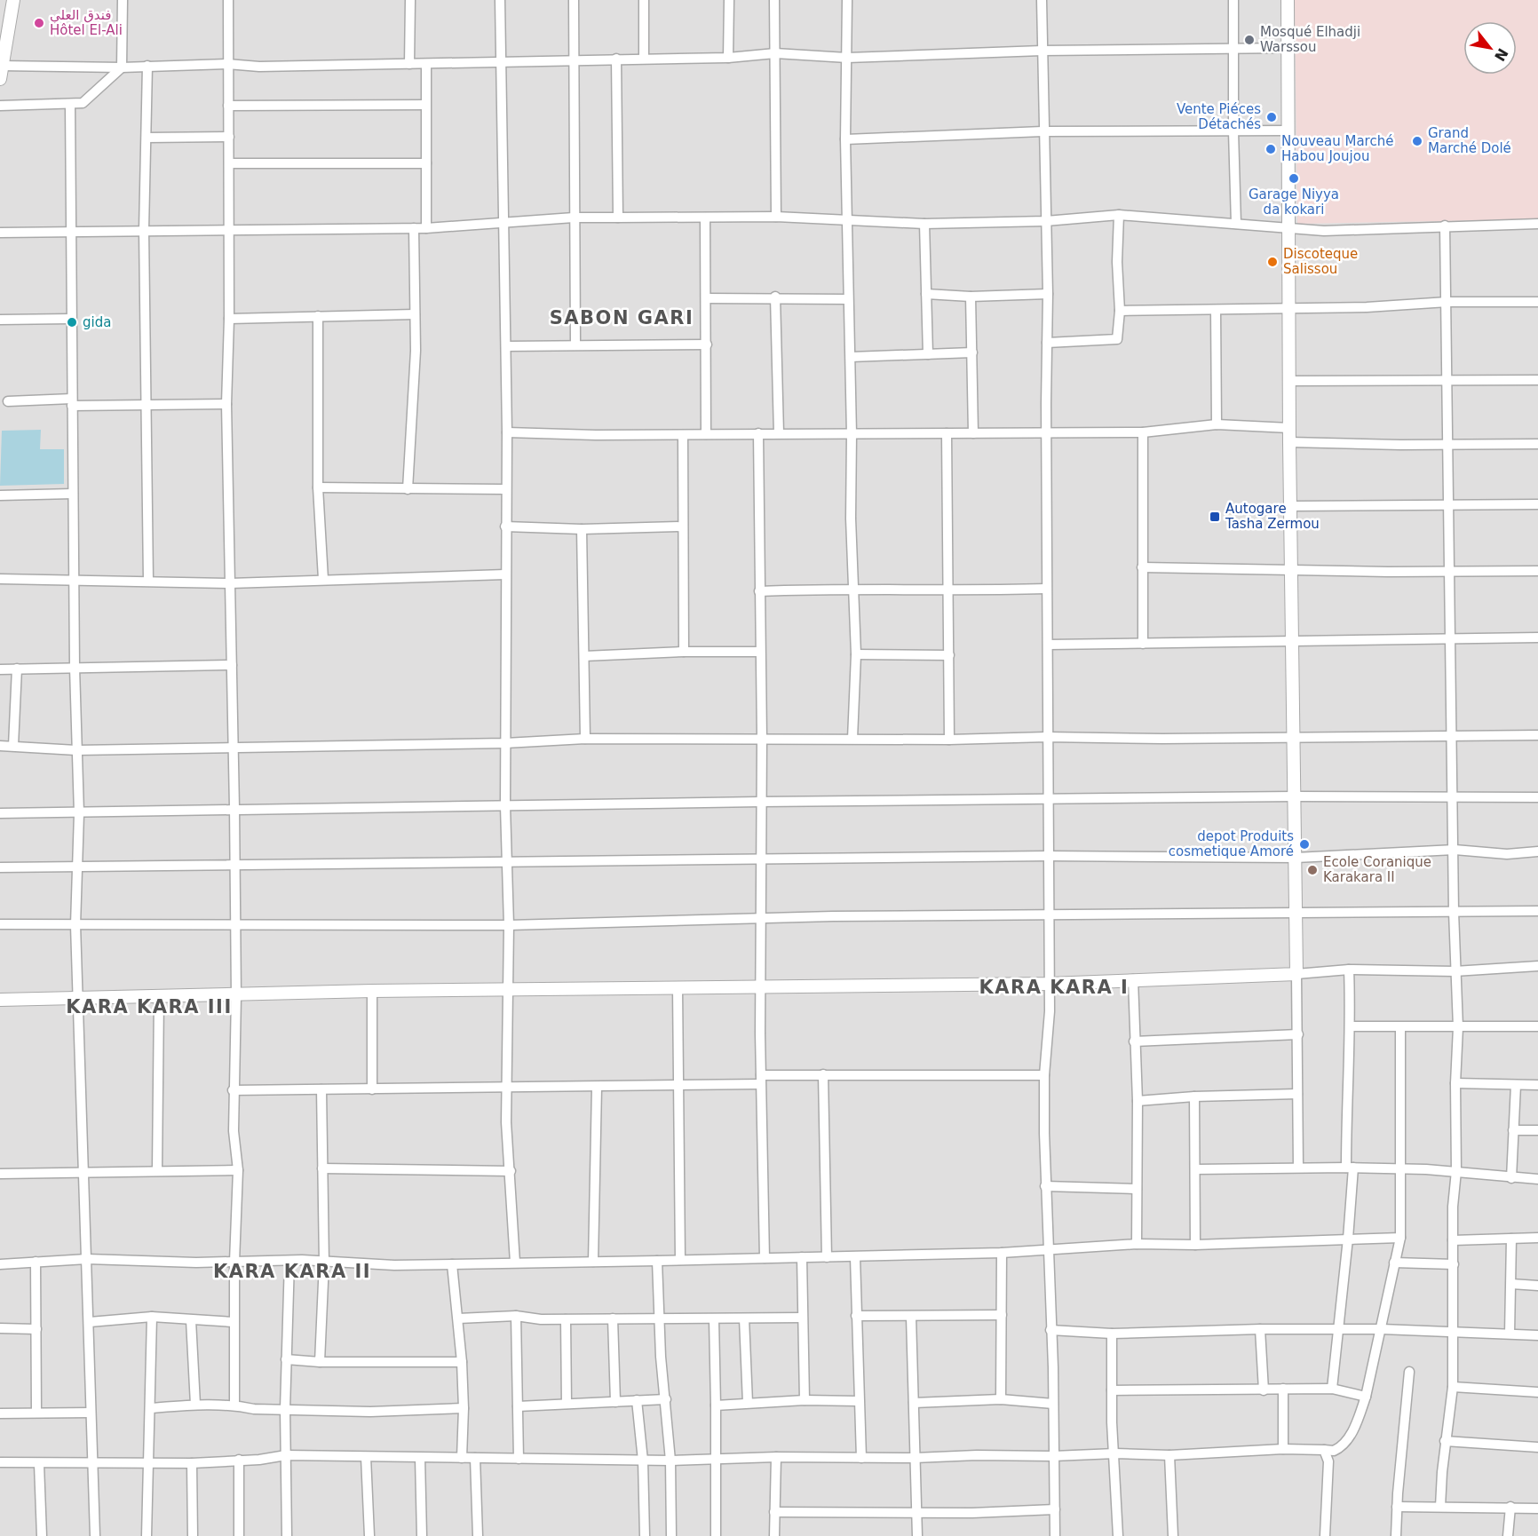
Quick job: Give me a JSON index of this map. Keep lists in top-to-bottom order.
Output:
{
  "districts": [
    "SABON GARI",
    "KARA KARA I",
    "KARA KARA III",
    "KARA KARA II"
  ],
  "places": {
    "other": [
      "فندق العلي Hôtel El-Ali",
      "Mosqué Elhadji Warssou",
      "Vente Piéces Détachés",
      "Grand Marché Dolé",
      "Nouveau Marché Habou Joujou",
      "Garage Niyya da kokari",
      "Discoteque Salissou",
      "gida",
      "depot Produits cosmetique Amoré",
      "Ecole Coranique Karakara II"
    ],
    "transit": ["Autogare Tasha Zermou"]
  },
  "north": "bottom right"
}
